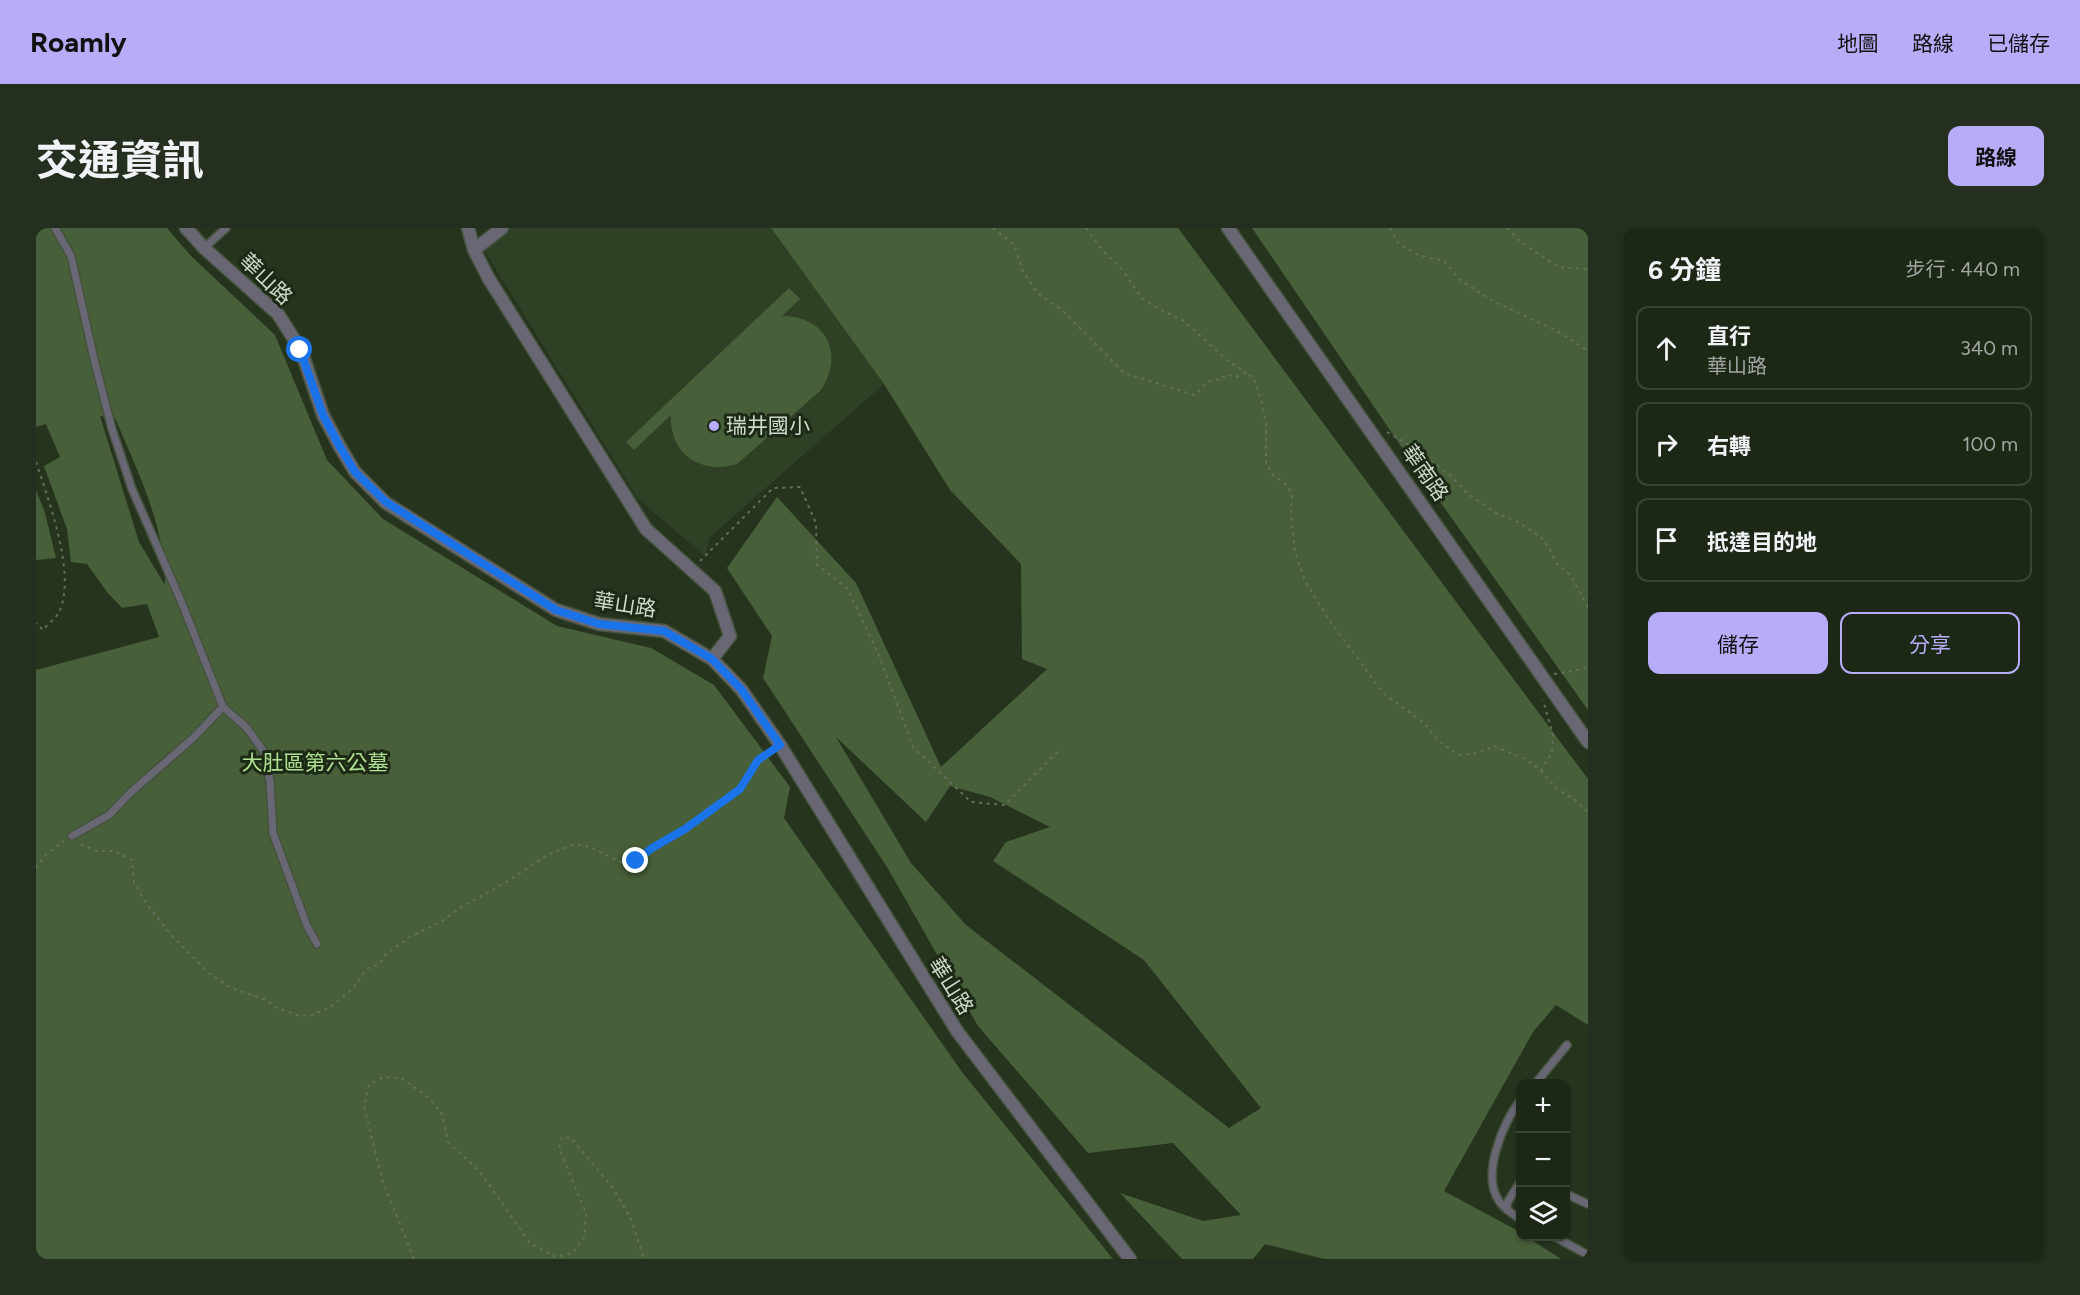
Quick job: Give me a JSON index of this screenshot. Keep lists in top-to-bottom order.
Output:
{
  "streets": {
    "street": ["華山路", "華南路"]
  },
  "parks": ["大肚區第六公墓"],
  "places": ["瑞井國小"],
  "page": {
    "header": "Roamly",
    "nav": ["地圖", "路線", "已儲存"],
    "title": "交通資訊",
    "buttons": [
      "路線",
      ["儲存", "分享"]
    ],
    "heading": ["6 分鐘", "步行 · 440 m"],
    "list": [
      ["直行", "華山路", "340 m"],
      ["右轉", "100 m"],
      "抵達目的地"
    ],
    "map_buttons": ["+", "−"]
  }
}
